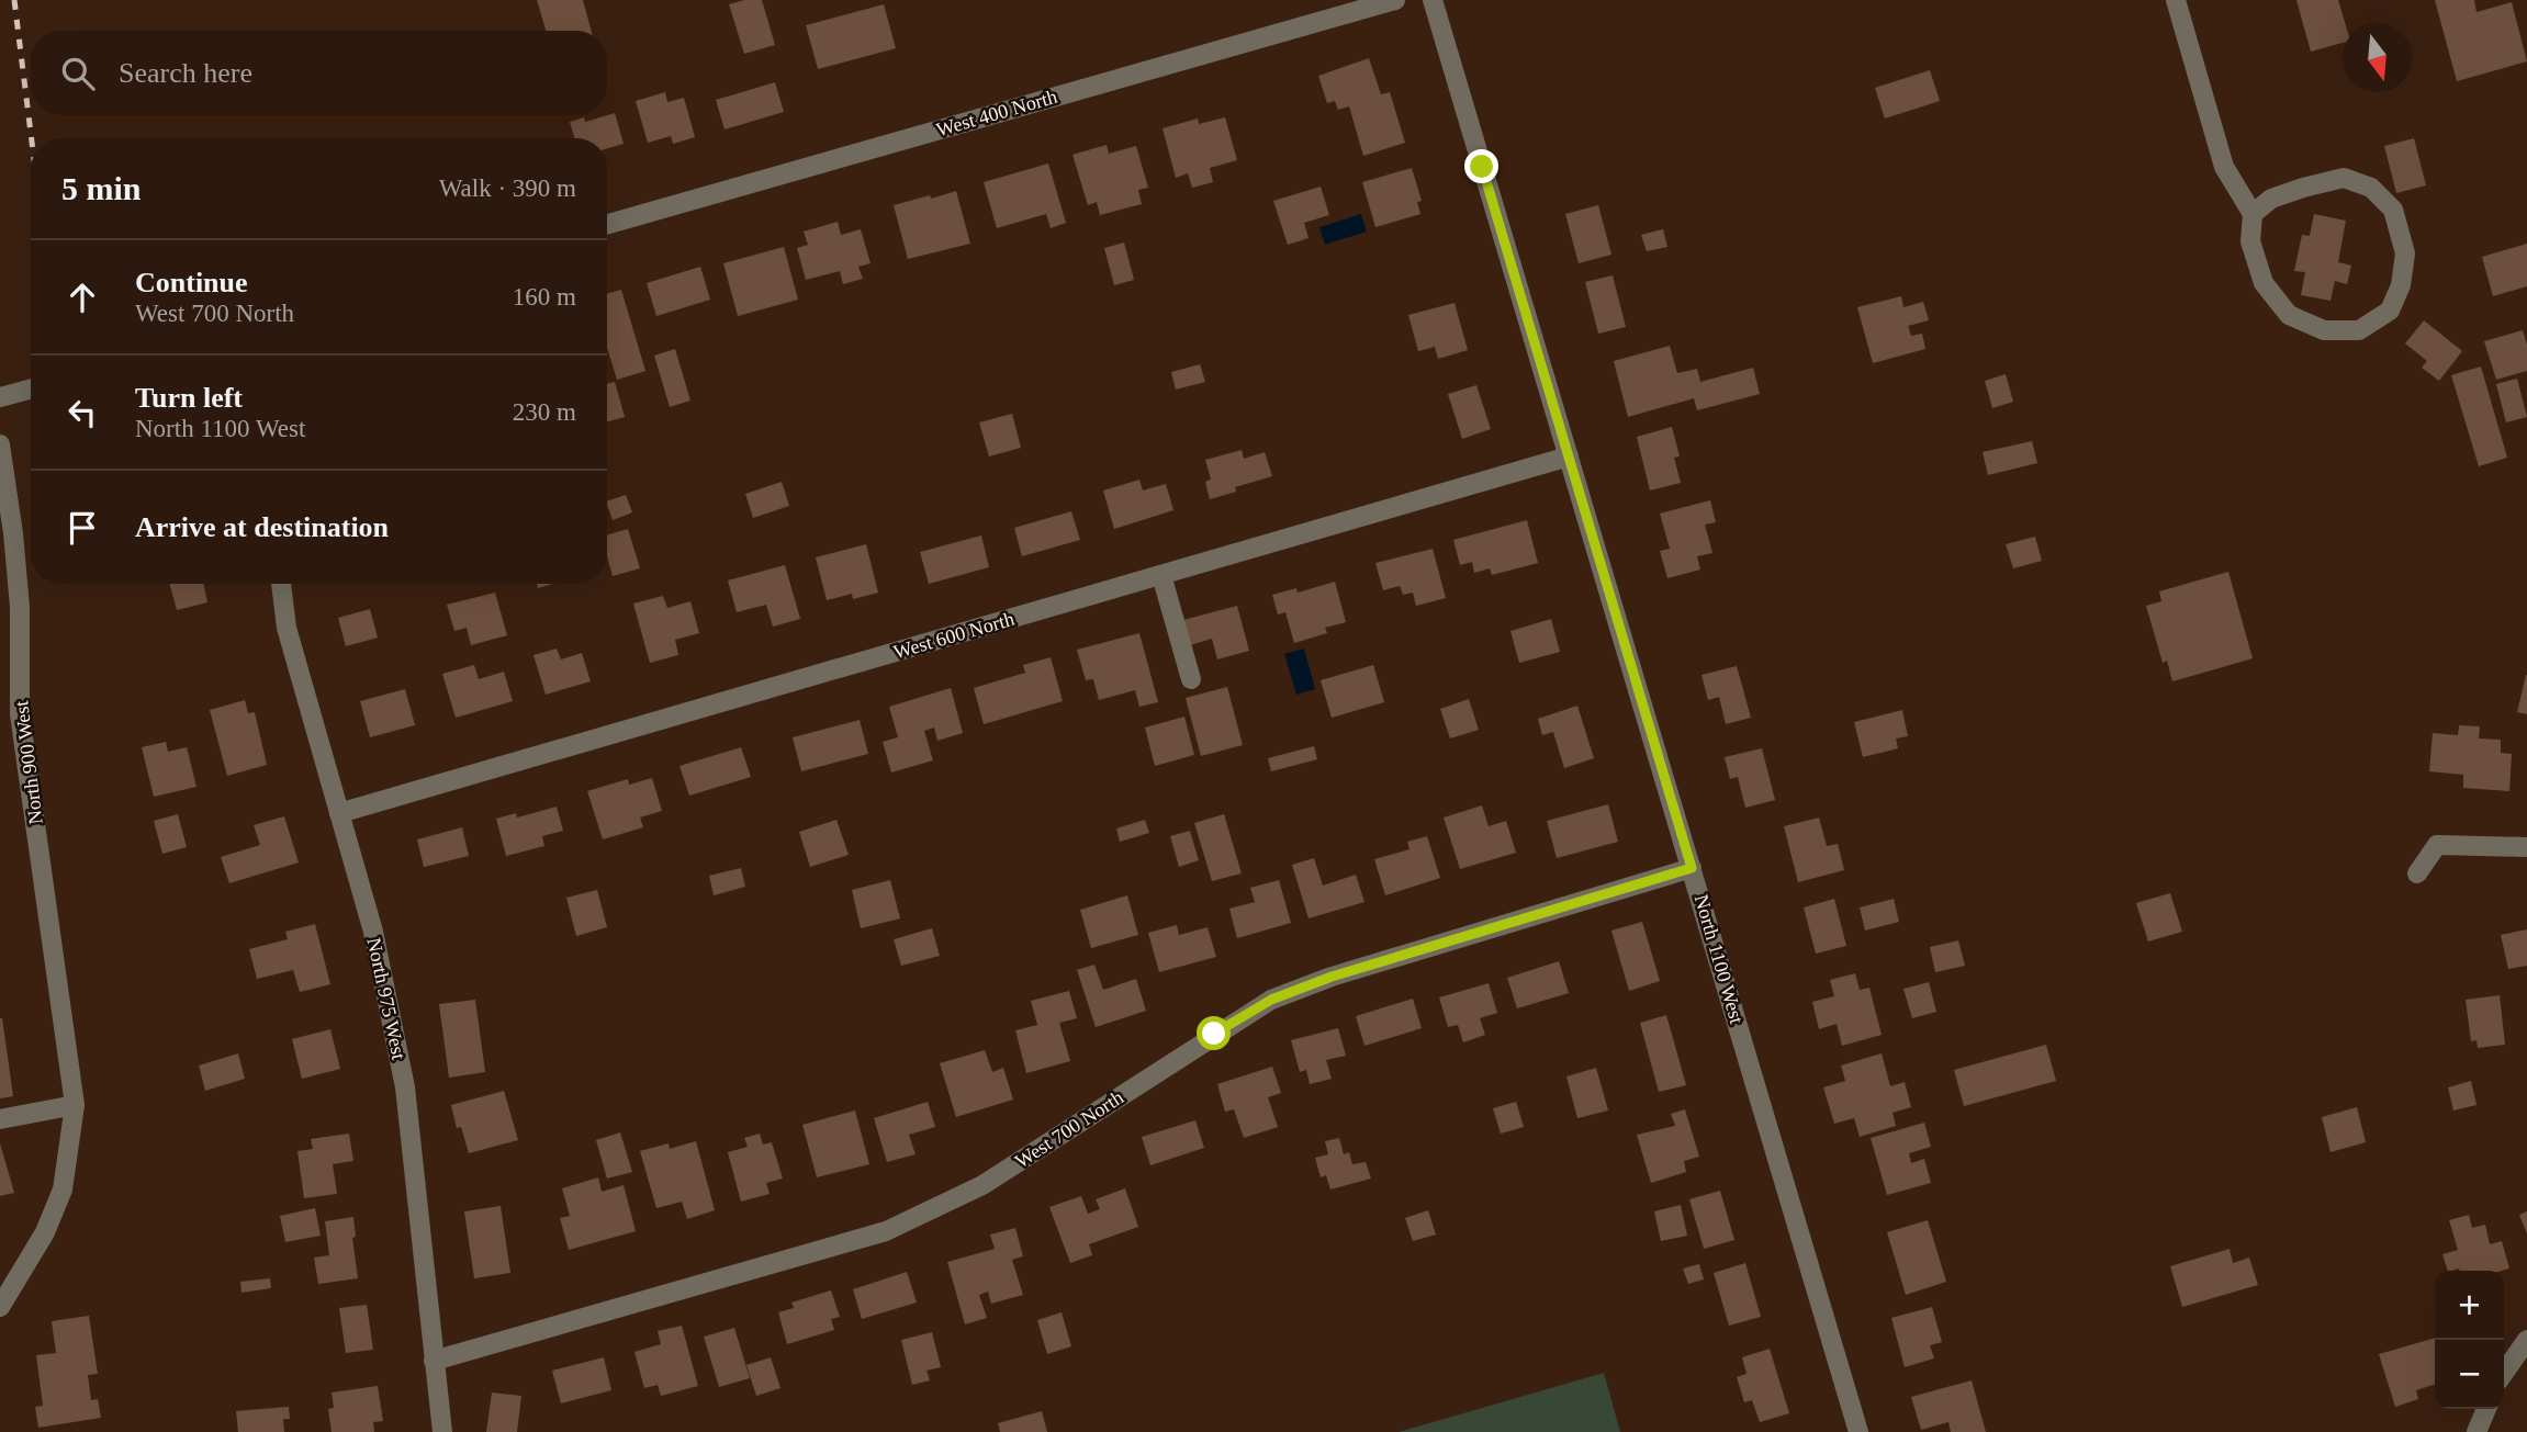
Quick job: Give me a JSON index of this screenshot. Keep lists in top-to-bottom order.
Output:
{
  "streets": {
    "street": [
      "West 400 North",
      "West 600 North",
      "North 900 West",
      "North 1100 West",
      "North 975 West",
      "West 700 North"
    ]
  },
  "crossings": [
    ["West 600 North", "North 1100 West"],
    ["West 600 North", "North 975 West"],
    ["North 1100 West", "West 700 North"],
    ["North 975 West", "West 700 North"]
  ],
  "north": "bottom",
  "page": {
    "search": "Search here",
    "heading": ["5 min", "Walk · 390 m"],
    "list": [
      ["Continue", "West 700 North", "160 m"],
      ["Turn left", "North 1100 West", "230 m"],
      "Arrive at destination"
    ],
    "map_buttons": ["+", "−"]
  }
}
